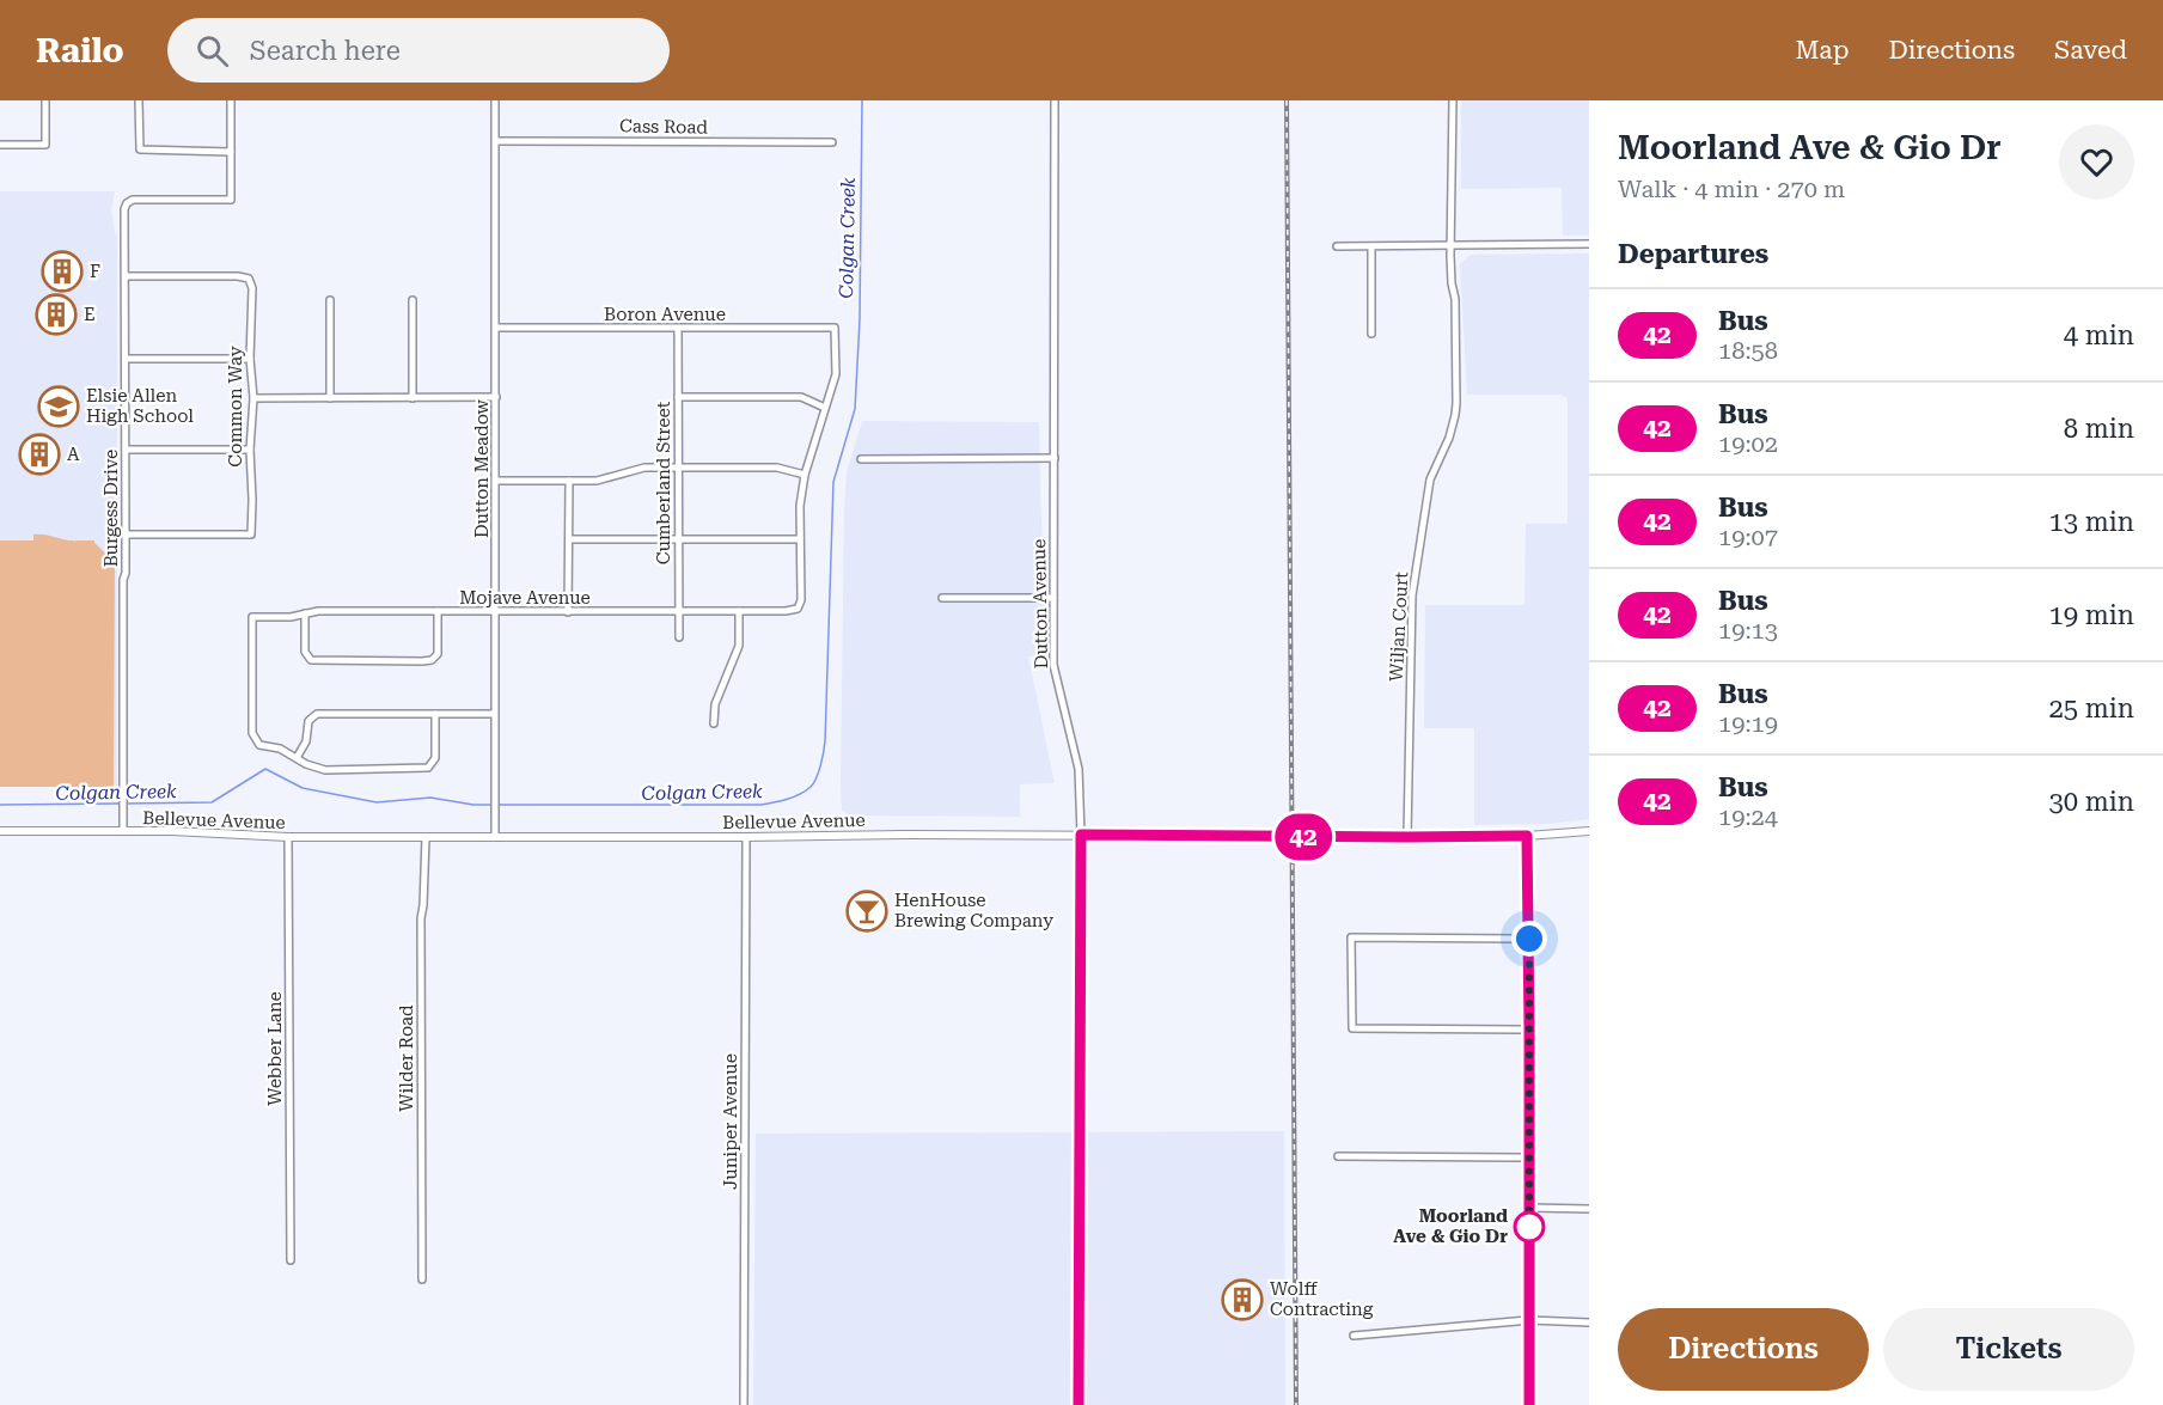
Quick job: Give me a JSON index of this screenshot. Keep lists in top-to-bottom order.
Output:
{
  "streets": {
    "street": [
      "Cass Road",
      "Boron Avenue",
      "Common Way",
      "Dutton Meadow",
      "Cumberland Street",
      "Burgess Drive",
      "Mojave Avenue",
      "Dutton Avenue",
      "Wiljan Court",
      "Bellevue Avenue",
      "Webber Lane",
      "Wilder Road",
      "Juniper Avenue"
    ]
  },
  "crossings": [
    ["Cass Road", "Dutton Meadow"],
    ["Boron Avenue", "Dutton Meadow"],
    ["Boron Avenue", "Cumberland Street"],
    ["Common Way", "Burgess Drive"],
    ["Dutton Meadow", "Mojave Avenue"],
    ["Dutton Meadow", "Bellevue Avenue"],
    ["Cumberland Street", "Mojave Avenue"],
    ["Burgess Drive", "Bellevue Avenue"],
    ["Dutton Avenue", "Bellevue Avenue"],
    ["Wiljan Court", "Bellevue Avenue"],
    ["Bellevue Avenue", "Webber Lane"],
    ["Bellevue Avenue", "Wilder Road"],
    ["Bellevue Avenue", "Juniper Avenue"]
  ],
  "water": ["Colgan Creek"],
  "places": {
    "building": [
      "F",
      "E",
      "A",
      "Wolff Contracting"
    ],
    "school or university": ["Elsie Allen High School"],
    "bar": ["HenHouse Brewing Company"],
    "other": ["Moorland Ave & Gio Dr"]
  },
  "lines": ["bus line 42"],
  "page": {
    "header": "Railo",
    "search": "Search here",
    "nav": ["Map", "Directions", "Saved"],
    "on_map": "42",
    "heading": [
      ["Moorland Ave & Gio Dr", "Walk · 4 min · 270 m"],
      "Departures"
    ],
    "list": [
      {
        "mark": "42",
        "name": "Bus",
        "note": "18:58",
        "value": "4 min"
      },
      {
        "mark": "42",
        "name": "Bus",
        "note": "19:02",
        "value": "8 min"
      },
      {
        "mark": "42",
        "name": "Bus",
        "note": "19:07",
        "value": "13 min"
      },
      {
        "mark": "42",
        "name": "Bus",
        "note": "19:13",
        "value": "19 min"
      },
      {
        "mark": "42",
        "name": "Bus",
        "note": "19:19",
        "value": "25 min"
      },
      {
        "mark": "42",
        "name": "Bus",
        "note": "19:24",
        "value": "30 min"
      }
    ],
    "buttons": ["Directions", "Tickets"]
  }
}
